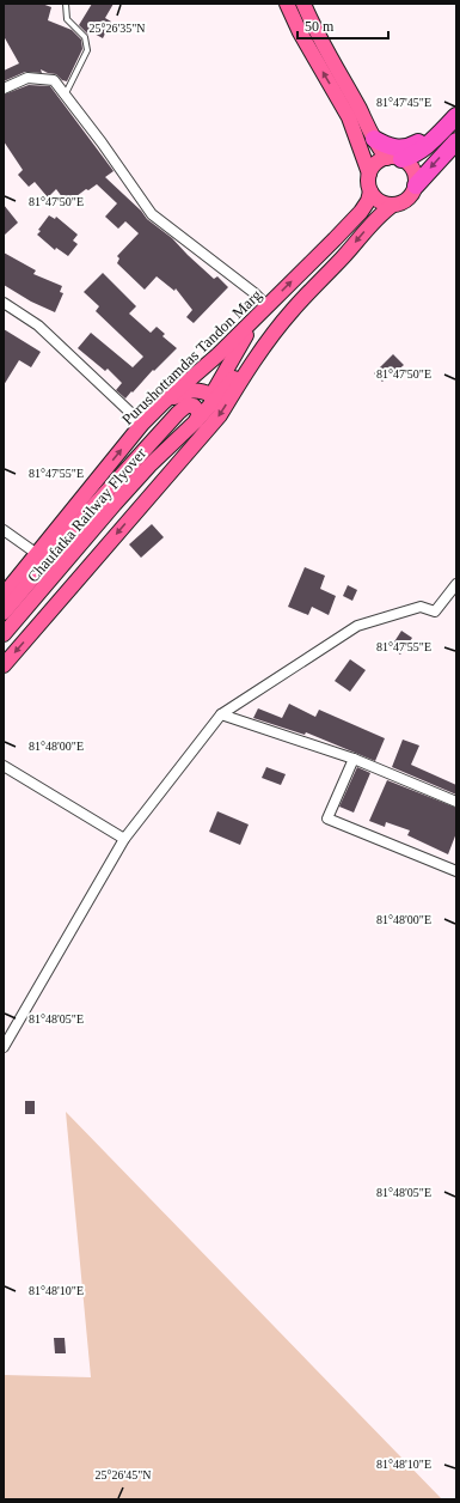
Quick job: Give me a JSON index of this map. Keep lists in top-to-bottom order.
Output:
{
  "streets": {
    "main road": ["Purushottamdas Tandon Marg", "Chaufatka Railway Flyover"]
  },
  "scale_bar": "50 m",
  "coordinates": [
    "25°26'35\"N",
    "81°47'45\"E",
    "81°47'50\"E",
    "81°47'55\"E",
    "81°48'00\"E",
    "81°48'05\"E",
    "81°48'10\"E",
    "25°26'45\"N"
  ]
}
